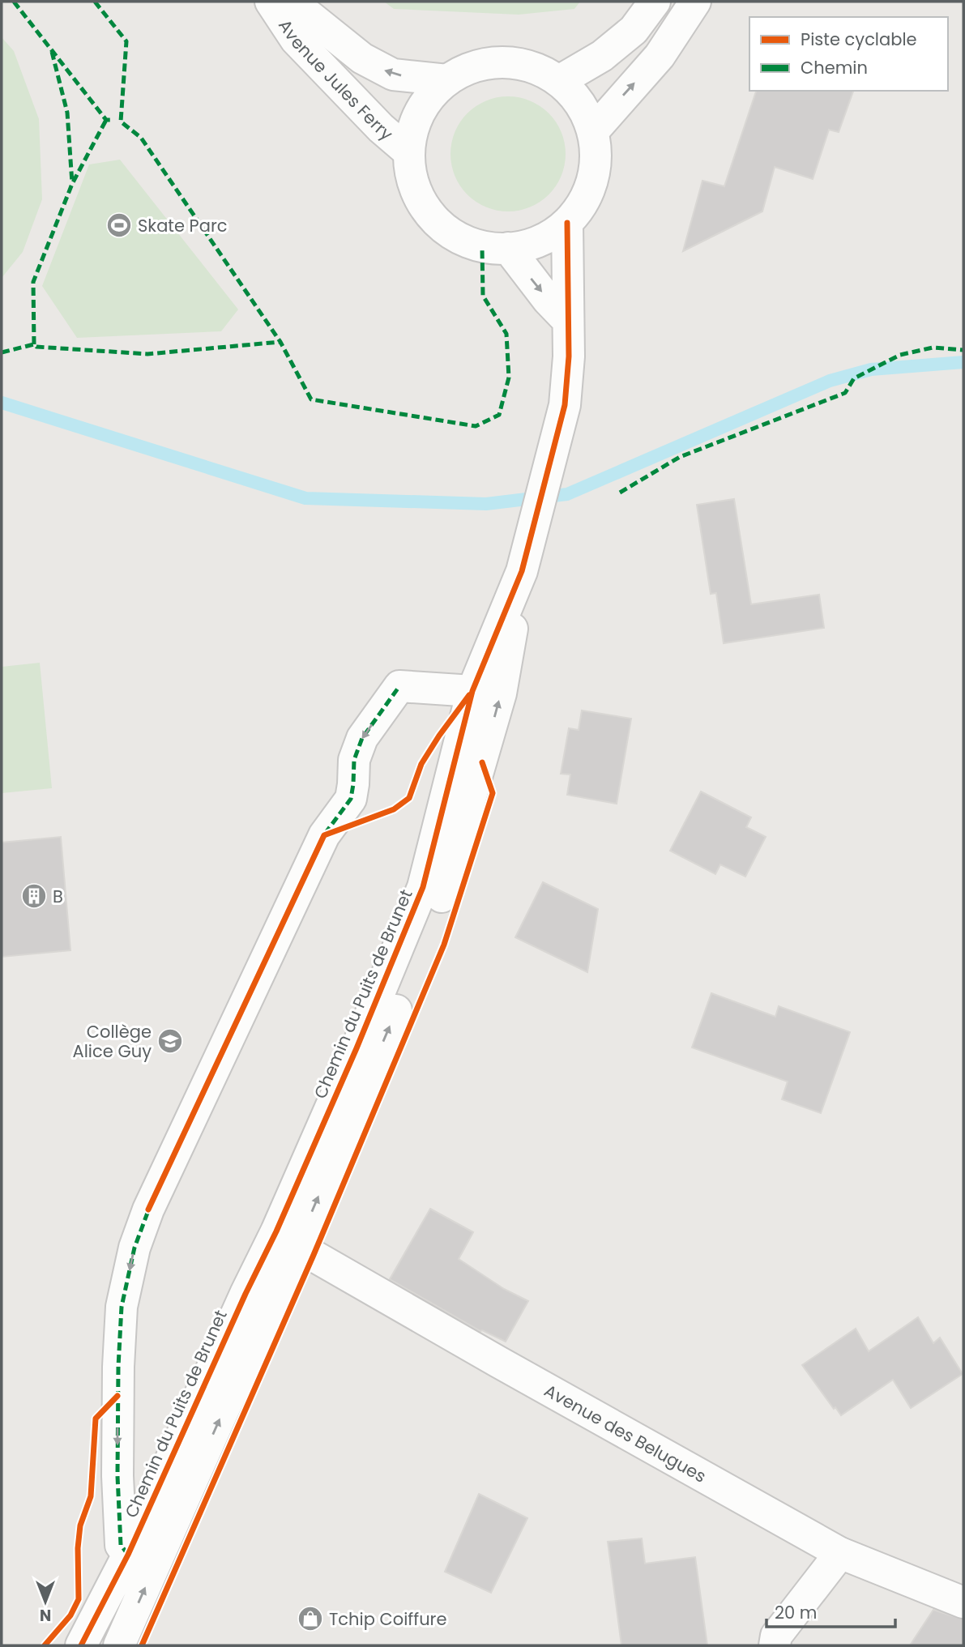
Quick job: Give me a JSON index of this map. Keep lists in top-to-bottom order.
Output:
{
  "streets": {
    "street": ["Avenue Jules Ferry", "Chemin du Puits de Brunet", "Avenue des Belugues"]
  },
  "crossings": [
    ["Avenue Jules Ferry", "Chemin du Puits de Brunet"],
    ["Chemin du Puits de Brunet", "Avenue des Belugues"]
  ],
  "places": {
    "sports": ["Skate Parc"],
    "building": ["B"],
    "school or university": ["Collège Alice Guy"],
    "shop": ["Tchip Coiffure"]
  },
  "legend": ["Piste cyclable", "Chemin"],
  "scale_bar": "20 m",
  "north": "bottom"
}
